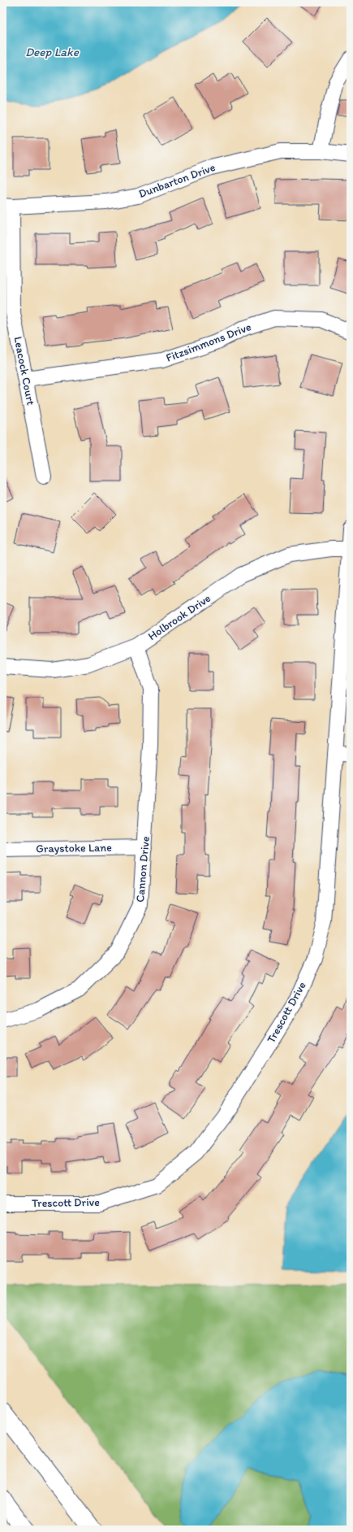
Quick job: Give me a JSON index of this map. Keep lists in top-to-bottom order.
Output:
{
  "streets": {
    "street": [
      "Dunbarton Drive",
      "Fitzsimmons Drive",
      "Leacock Court",
      "Holbrook Drive",
      "Graystoke Lane",
      "Cannon Drive",
      "Trescott Drive"
    ]
  },
  "crossings": [
    ["Dunbarton Drive", "Leacock Court"],
    ["Fitzsimmons Drive", "Leacock Court"],
    ["Holbrook Drive", "Cannon Drive"],
    ["Holbrook Drive", "Trescott Drive"],
    ["Graystoke Lane", "Cannon Drive"]
  ],
  "water": ["Deep Lake"]
}
